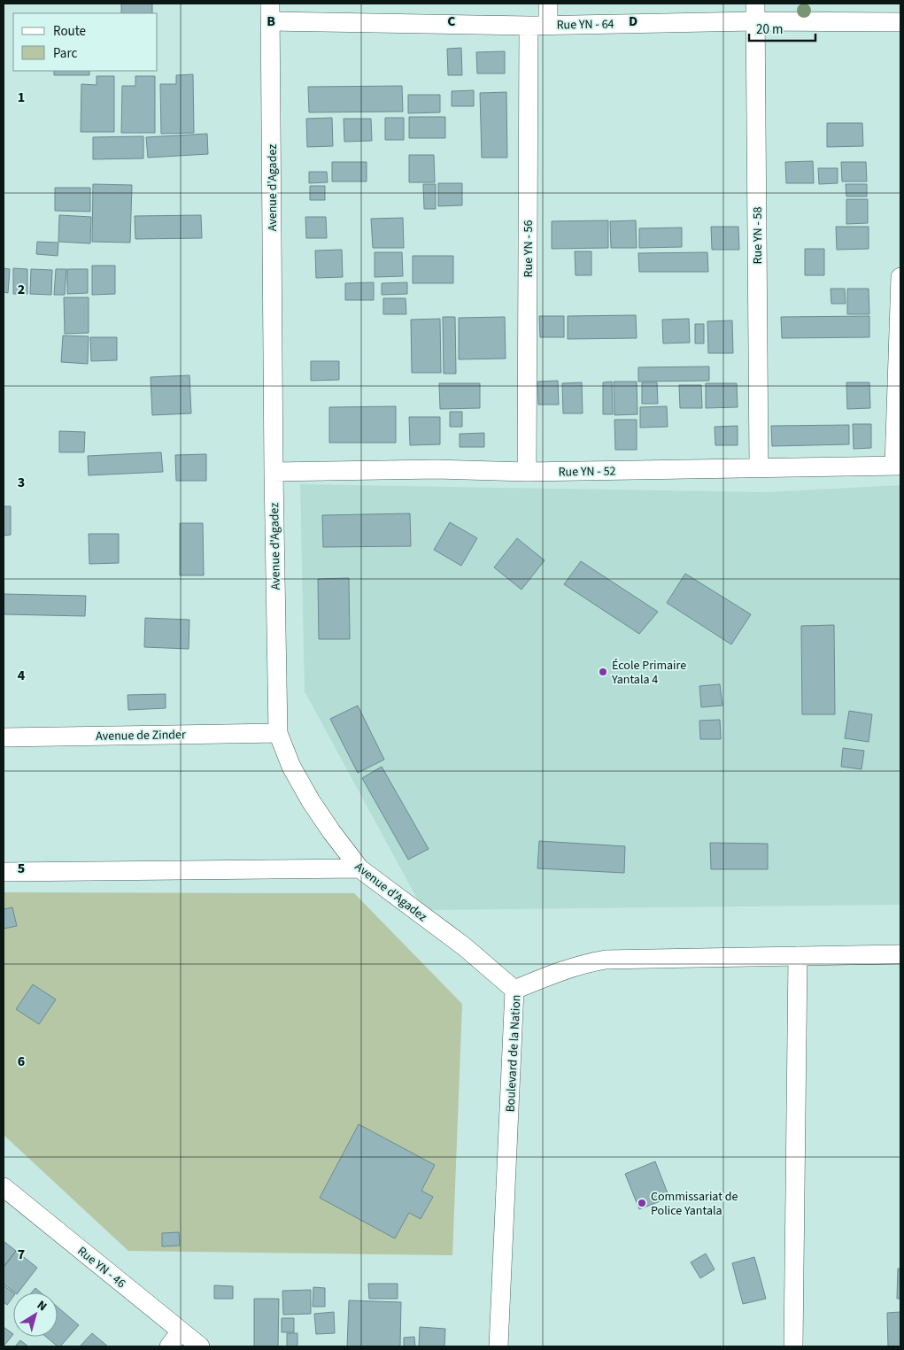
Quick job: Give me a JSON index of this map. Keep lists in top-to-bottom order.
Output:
{
  "streets": {
    "street": [
      "Rue YN - 64",
      "Avenue d'Agadez",
      "Rue YN - 58",
      "Rue YN - 56",
      "Rue YN - 52",
      "Avenue de Zinder",
      "Boulevard de la Nation",
      "Rue YN - 46"
    ]
  },
  "crossings": [
    ["Rue YN - 64", "Avenue d'Agadez"],
    ["Rue YN - 64", "Rue YN - 58"],
    ["Rue YN - 64", "Rue YN - 56"],
    ["Avenue d'Agadez", "Rue YN - 52"],
    ["Avenue d'Agadez", "Avenue de Zinder"],
    ["Avenue d'Agadez", "Boulevard de la Nation"],
    ["Rue YN - 58", "Rue YN - 52"],
    ["Rue YN - 56", "Rue YN - 52"]
  ],
  "places": ["École Primaire Yantala 4", "Commissariat de Police Yantala"],
  "legend": ["Route", "Parc"],
  "scale_bar": "20 m",
  "north": "top right",
  "grid": {
    "columns": ["B", "C", "D"],
    "rows": [
      "1",
      "2",
      "3",
      "4",
      "5",
      "6",
      "7"
    ]
  }
}
